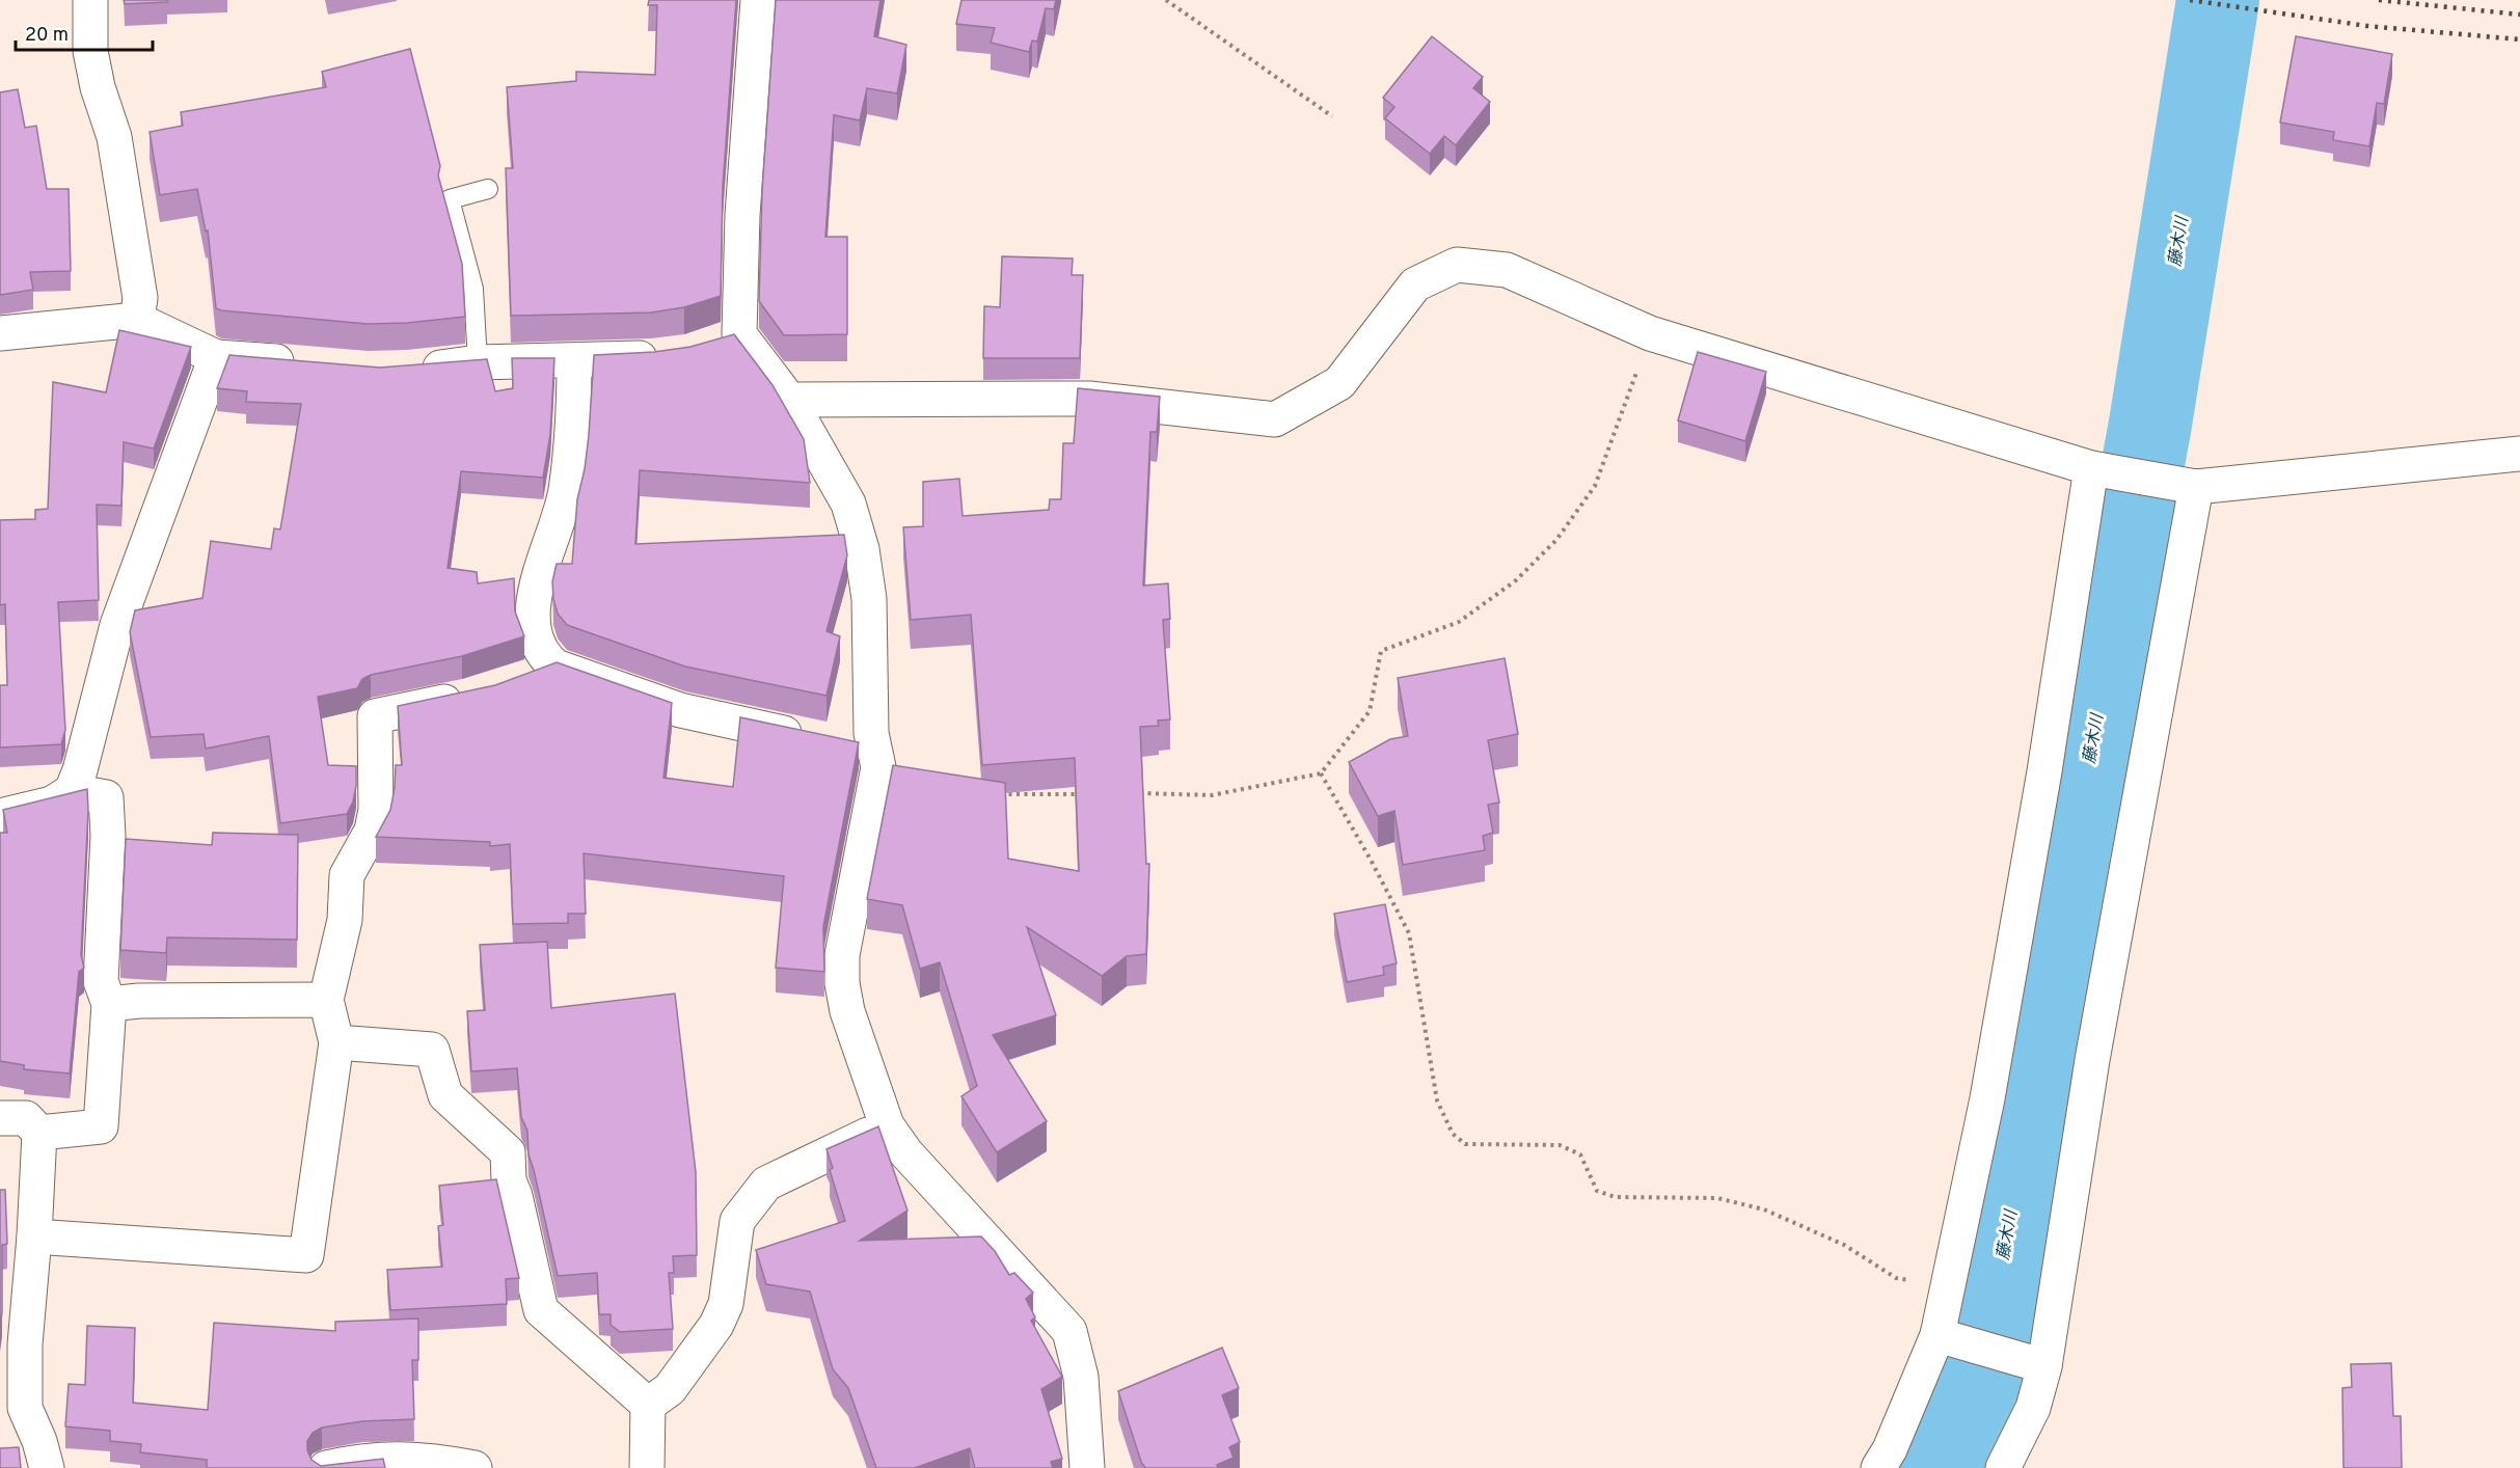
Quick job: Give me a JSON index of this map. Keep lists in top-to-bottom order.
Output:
{
  "water": ["藤木川"],
  "scale_bar": "20 m"
}
